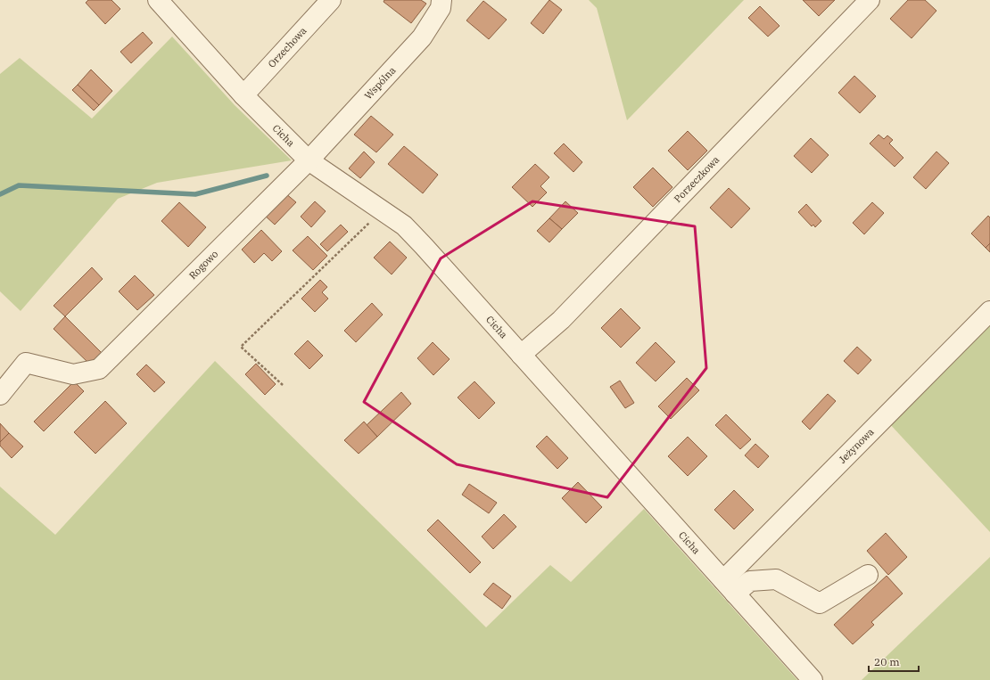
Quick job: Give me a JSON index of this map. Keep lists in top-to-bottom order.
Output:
{
  "streets": {
    "street": [
      "Orzechowa",
      "Wspólna",
      "Cicha",
      "Porzeczkowa",
      "Rogowo",
      "Jeżynowa"
    ]
  },
  "crossings": [
    ["Orzechowa", "Cicha"],
    ["Wspólna", "Cicha"],
    ["Wspólna", "Rogowo"],
    ["Cicha", "Porzeczkowa"],
    ["Cicha", "Rogowo"],
    ["Cicha", "Jeżynowa"]
  ],
  "scale_bar": "20 m"
}
